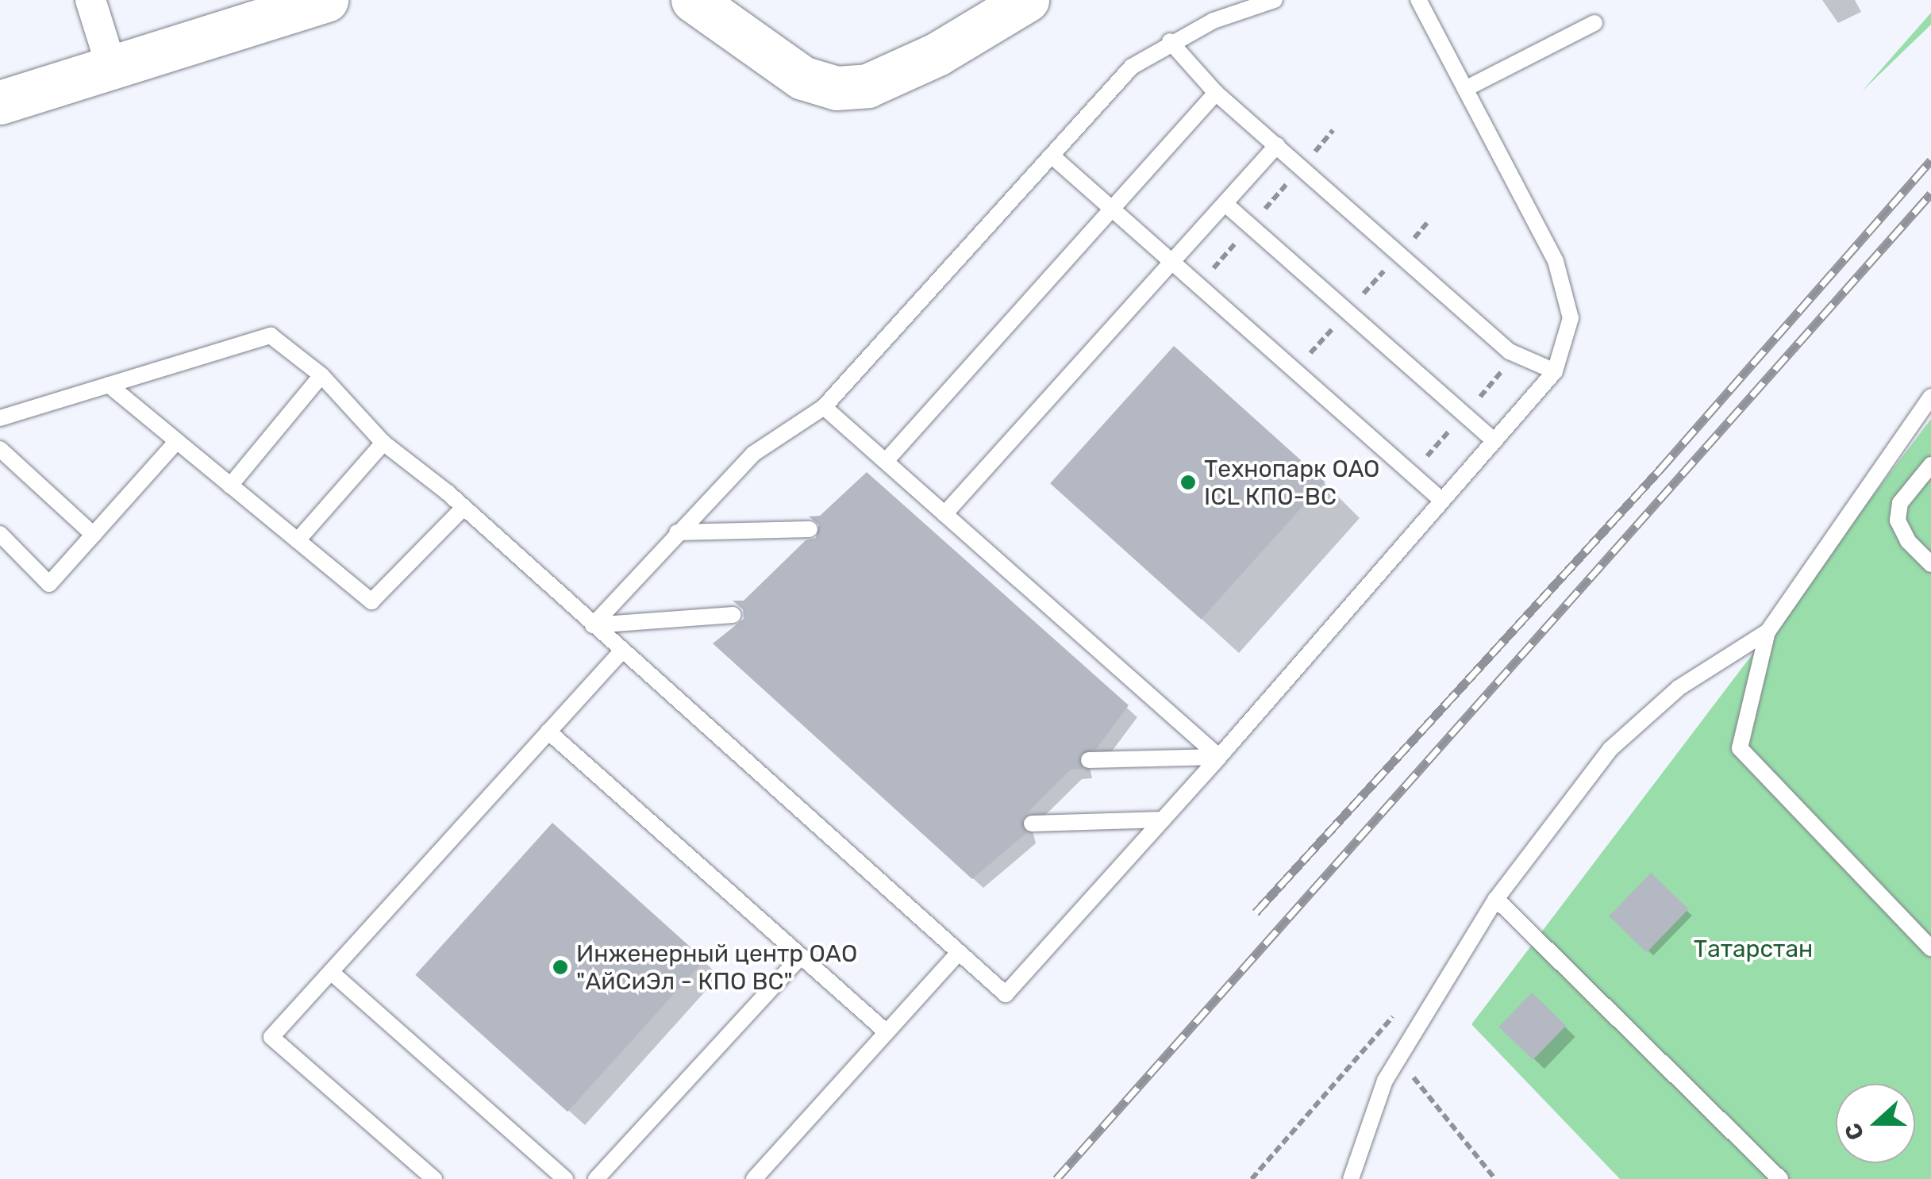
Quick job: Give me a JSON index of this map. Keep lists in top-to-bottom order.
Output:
{
  "parks": ["Татарстан"],
  "places": ["Технопарк OAO ICL КПО-ВС", "Инженерный центр ОАО \"АйСиЭл - КПО ВС\""],
  "north": "left"
}
